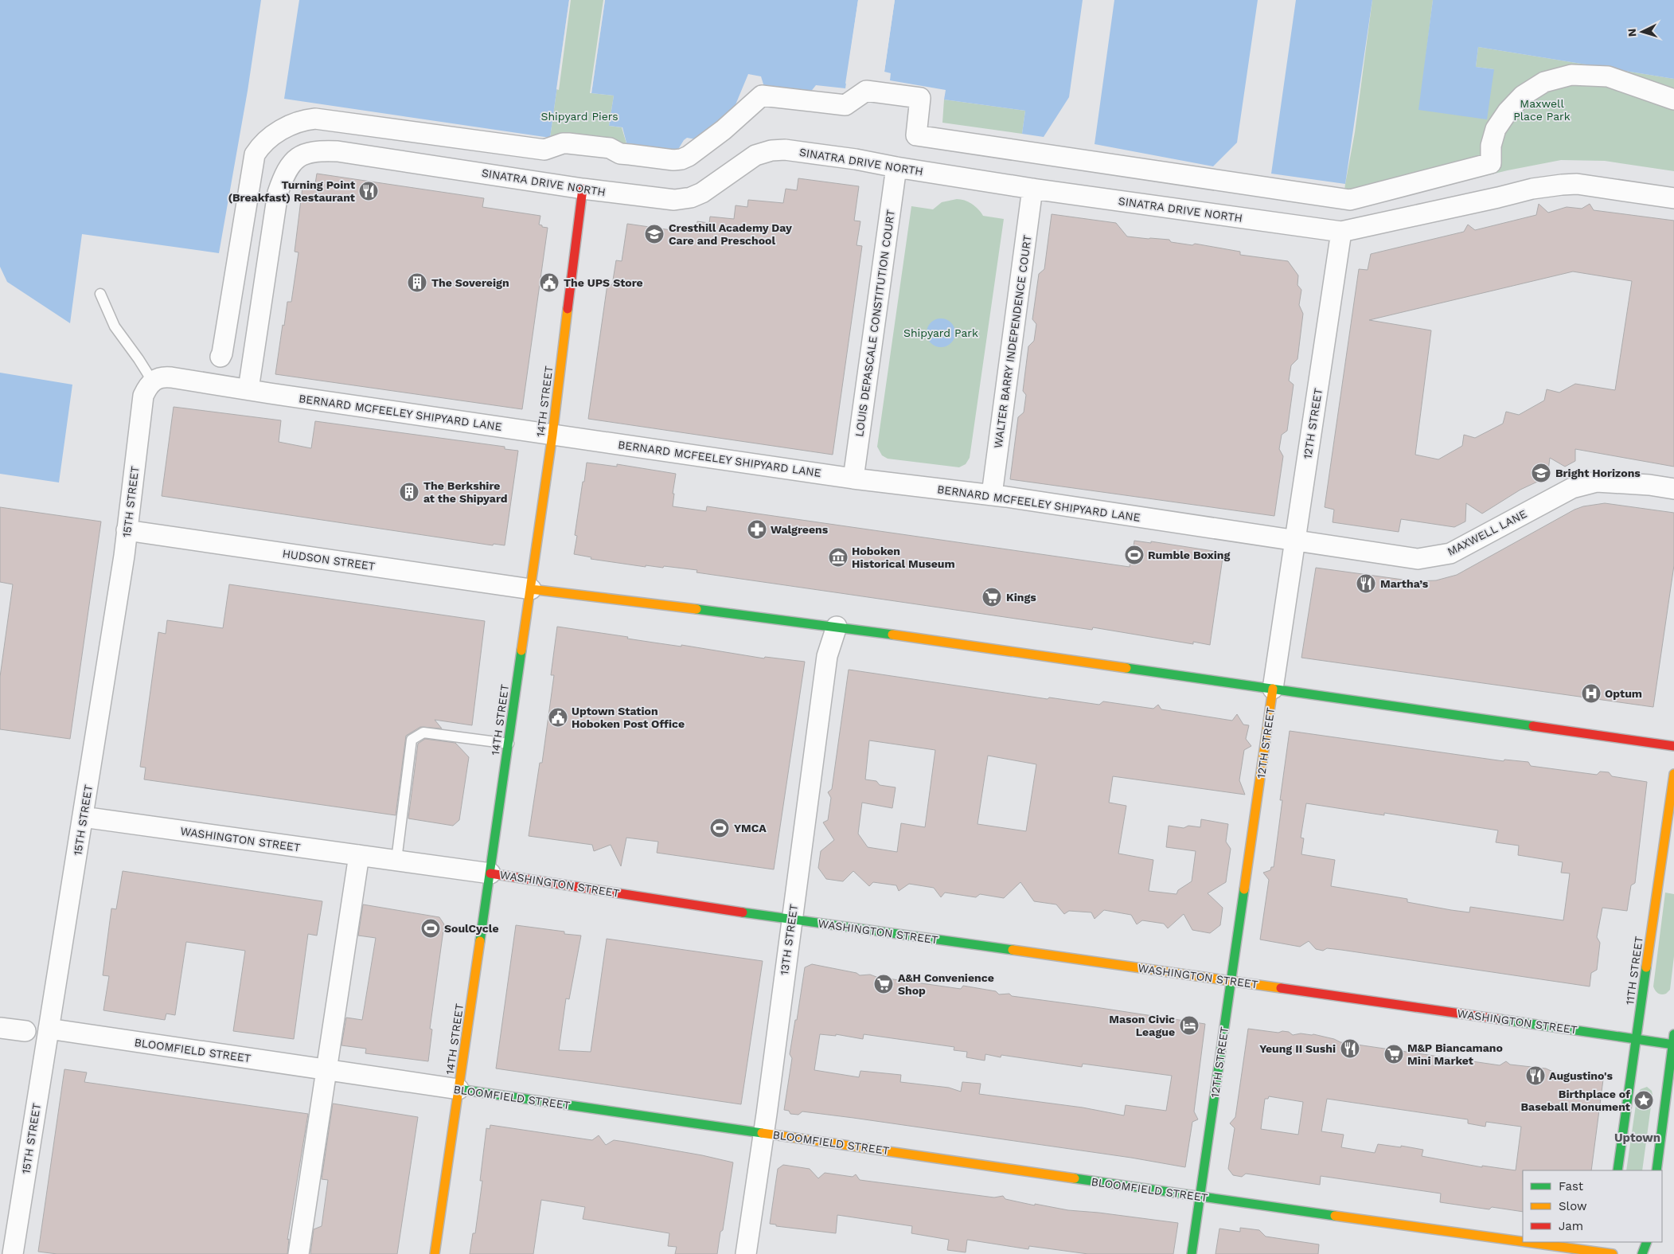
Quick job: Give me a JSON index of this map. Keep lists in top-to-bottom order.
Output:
{
  "streets": {
    "street": [
      "SINATRA DRIVE NORTH",
      "LOUIS DEPASCALE CONSTITUTION COURT",
      "WALTER BARRY INDEPENDENCE COURT",
      "14TH STREET",
      "BERNARD MCFEELEY SHIPYARD LANE",
      "12TH STREET",
      "15TH STREET",
      "MAXWELL LANE",
      "HUDSON STREET",
      "WASHINGTON STREET",
      "13TH STREET",
      "11TH STREET",
      "BLOOMFIELD STREET"
    ]
  },
  "crossings": [
    ["SINATRA DRIVE NORTH", "LOUIS DEPASCALE CONSTITUTION COURT"],
    ["SINATRA DRIVE NORTH", "WALTER BARRY INDEPENDENCE COURT"],
    ["SINATRA DRIVE NORTH", "14TH STREET"],
    ["SINATRA DRIVE NORTH", "BERNARD MCFEELEY SHIPYARD LANE"],
    ["SINATRA DRIVE NORTH", "12TH STREET"],
    ["LOUIS DEPASCALE CONSTITUTION COURT", "BERNARD MCFEELEY SHIPYARD LANE"],
    ["WALTER BARRY INDEPENDENCE COURT", "BERNARD MCFEELEY SHIPYARD LANE"],
    ["14TH STREET", "BERNARD MCFEELEY SHIPYARD LANE"],
    ["14TH STREET", "HUDSON STREET"],
    ["14TH STREET", "WASHINGTON STREET"],
    ["14TH STREET", "BLOOMFIELD STREET"],
    ["BERNARD MCFEELEY SHIPYARD LANE", "12TH STREET"],
    ["BERNARD MCFEELEY SHIPYARD LANE", "15TH STREET"],
    ["BERNARD MCFEELEY SHIPYARD LANE", "MAXWELL LANE"],
    ["12TH STREET", "MAXWELL LANE"],
    ["12TH STREET", "WASHINGTON STREET"],
    ["12TH STREET", "BLOOMFIELD STREET"],
    ["15TH STREET", "HUDSON STREET"],
    ["15TH STREET", "WASHINGTON STREET"],
    ["15TH STREET", "BLOOMFIELD STREET"],
    ["WASHINGTON STREET", "13TH STREET"],
    ["WASHINGTON STREET", "11TH STREET"],
    ["13TH STREET", "BLOOMFIELD STREET"]
  ],
  "districts": ["Uptown"],
  "parks": ["Maxwell Place Park", "Shipyard Piers", "Shipyard Park"],
  "places": {
    "restaurant": [
      "Turning Point (Breakfast) Restaurant",
      "Martha’s",
      "Yeung II Sushi",
      "Augustino's"
    ],
    "school or university": ["Cresthill Academy Day Care and Preschool", "Bright Horizons"],
    "building": ["The Sovereign", "The Berkshire at the Shipyard"],
    "public building": ["The UPS Store", "Uptown Station Hoboken Post Office"],
    "pharmacy": ["Walgreens"],
    "sports": ["Rumble Boxing", "YMCA", "SoulCycle"],
    "museum": ["Hoboken Historical Museum"],
    "supermarket": ["Kings", "A&H Convenience Shop", "M&P Biancamano Mini Market"],
    "hospital": ["Optum"],
    "hotel": ["Mason Civic League"],
    "place": ["Birthplace of Baseball Monument"]
  },
  "legend": ["Fast", "Slow", "Jam"],
  "north": "left"
}
